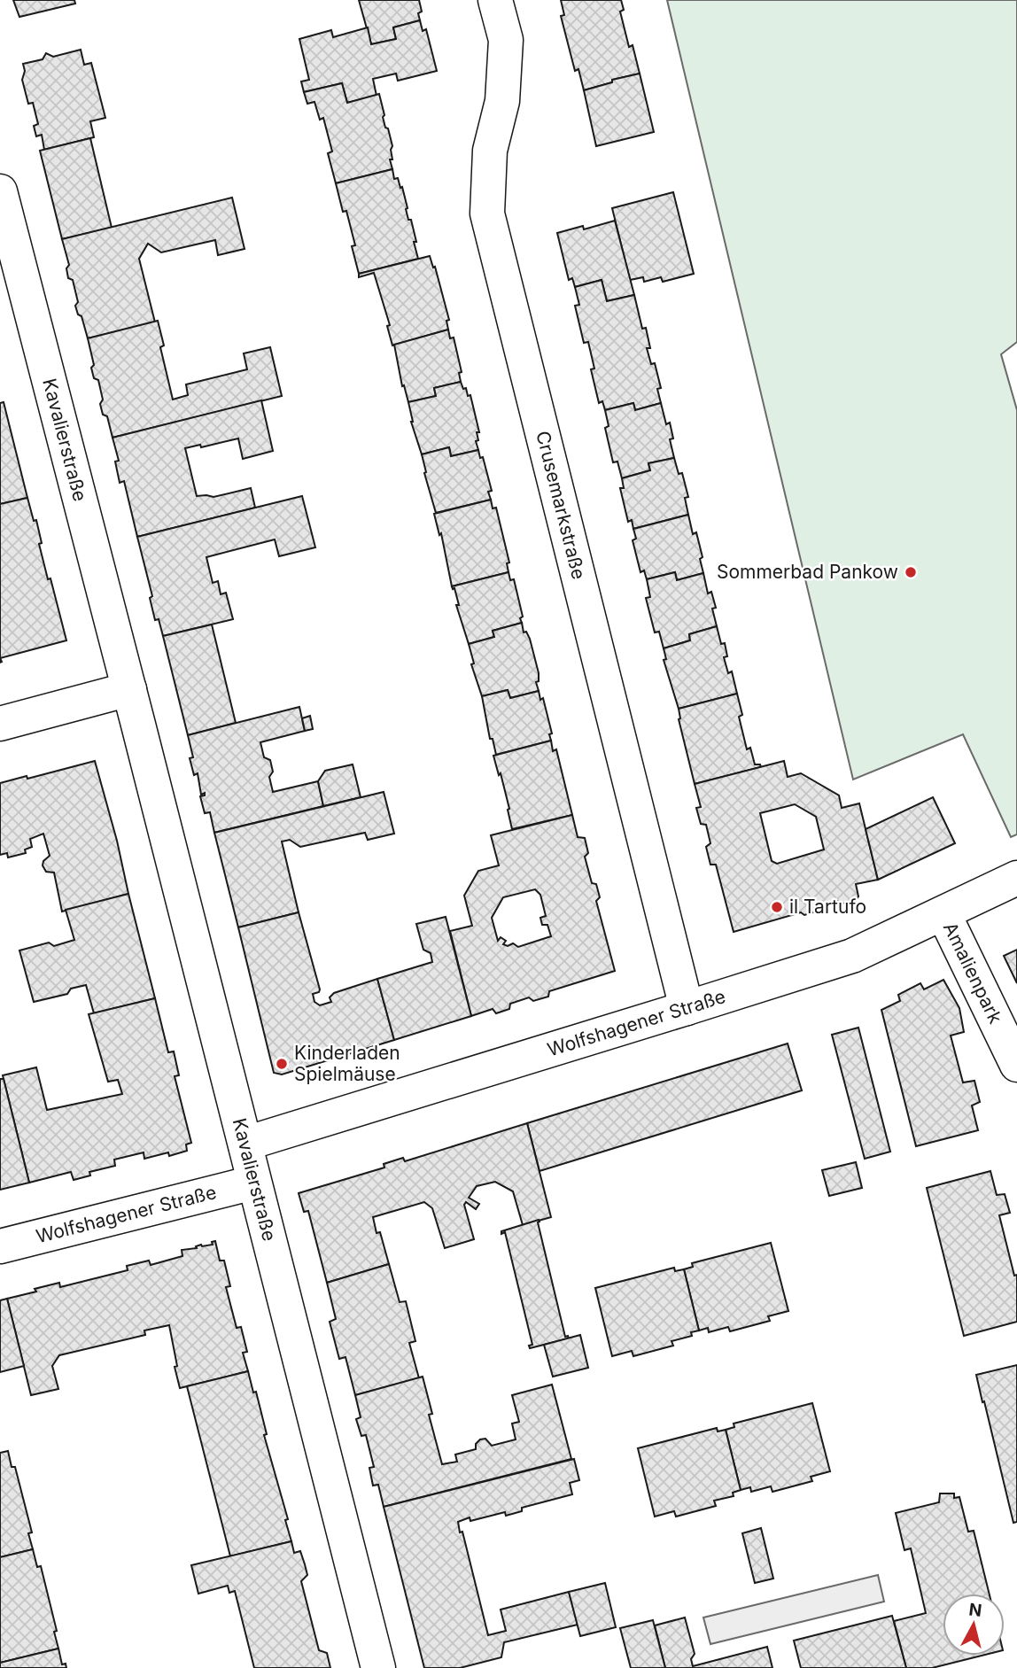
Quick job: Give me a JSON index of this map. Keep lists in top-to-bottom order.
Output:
{
  "streets": {
    "street": [
      "Kavalierstraße",
      "Crusemarkstraße",
      "Amalienpark",
      "Wolfshagener Straße"
    ]
  },
  "crossings": [
    ["Kavalierstraße", "Wolfshagener Straße"],
    ["Crusemarkstraße", "Wolfshagener Straße"],
    ["Amalienpark", "Wolfshagener Straße"]
  ],
  "places": ["Sommerbad Pankow", "il Tartufo", "Kinderladen Spielmäuse"],
  "north": "top"
}
